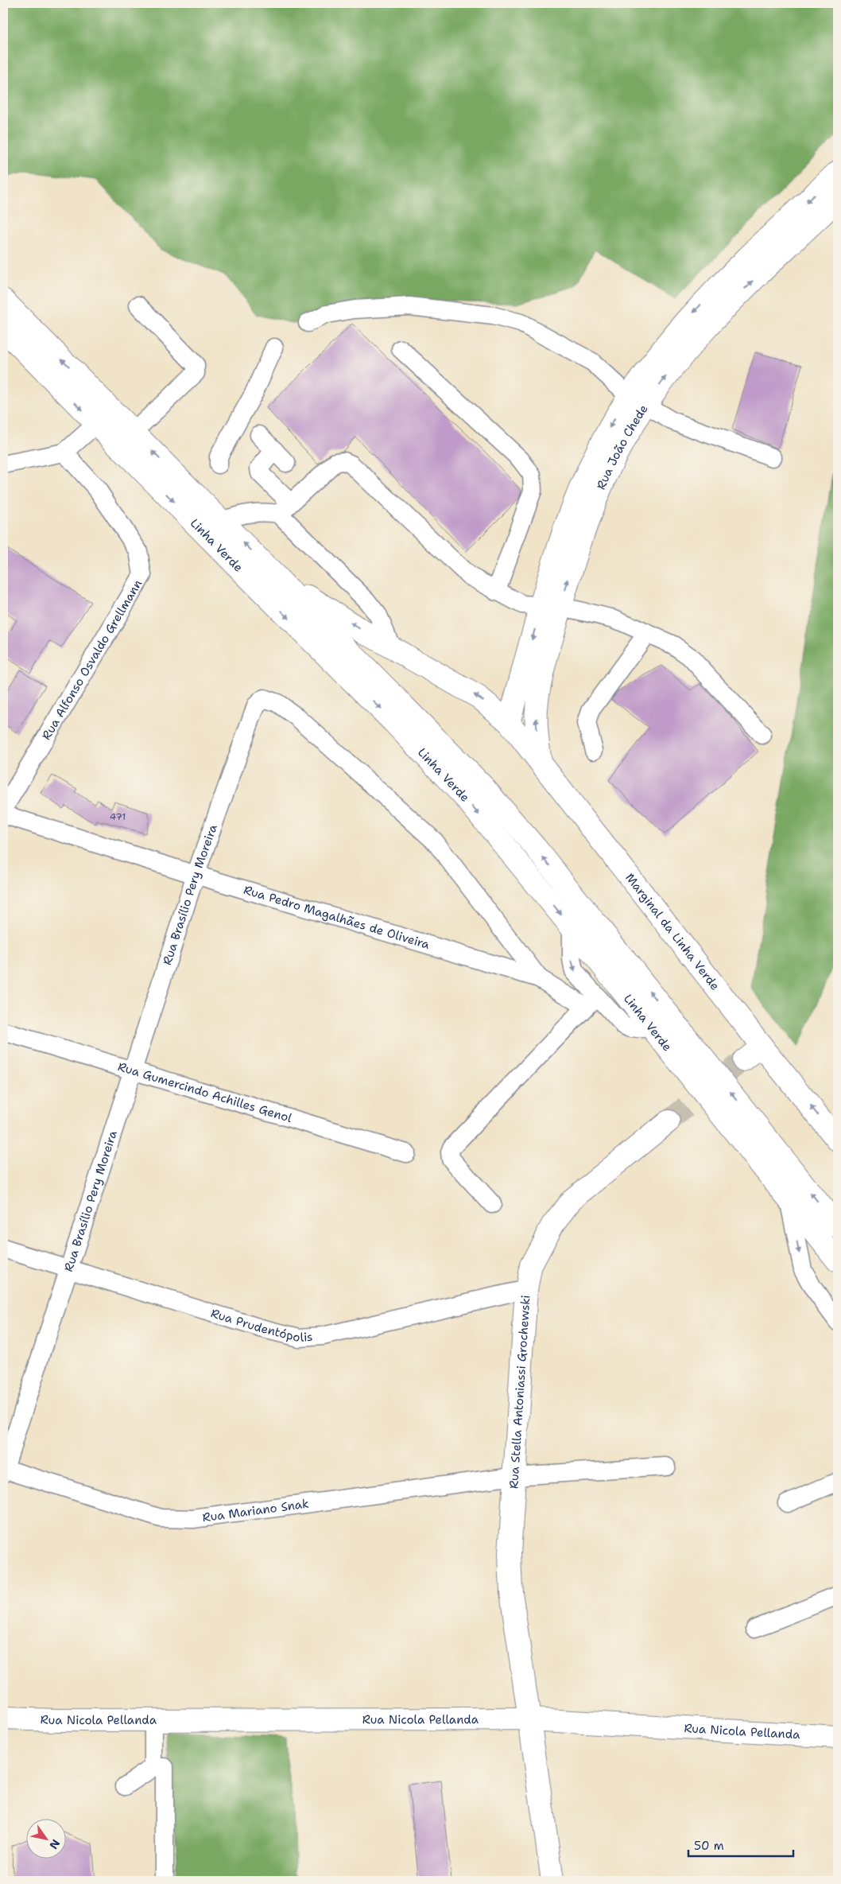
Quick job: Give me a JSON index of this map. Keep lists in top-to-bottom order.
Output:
{
  "streets": {
    "main road": [
      "Rua João Chede",
      "Linha Verde",
      "Marginal da Linha Verde",
      "Rua Stella Antoniassi Grochewski",
      "Rua Nicola Pellanda"
    ],
    "street": [
      "Rua Alfonso Osvaldo Grellmann",
      "Rua Brasílio Pery Moreira",
      "Rua Pedro Magalhães de Oliveira",
      "Rua Gumercindo Achilles Genol",
      "Rua Prudentópolis",
      "Rua Mariano Snak"
    ]
  },
  "crossings": [
    ["Rua João Chede", "Marginal da Linha Verde"],
    ["Linha Verde", "Rua Pedro Magalhães de Oliveira"],
    ["Linha Verde", "Marginal da Linha Verde"],
    ["Rua Brasílio Pery Moreira", "Rua Pedro Magalhães de Oliveira"],
    ["Rua Brasílio Pery Moreira", "Rua Gumercindo Achilles Genol"],
    ["Rua Brasílio Pery Moreira", "Rua Prudentópolis"],
    ["Rua Brasílio Pery Moreira", "Rua Mariano Snak"],
    ["Rua Prudentópolis", "Rua Stella Antoniassi Grochewski"],
    ["Rua Stella Antoniassi Grochewski", "Rua Mariano Snak"],
    ["Rua Stella Antoniassi Grochewski", "Rua Nicola Pellanda"]
  ],
  "one_way": ["Marginal da Linha Verde"],
  "house_numbers": ["471"],
  "scale_bar": "50 m",
  "north": "bottom right"
}
